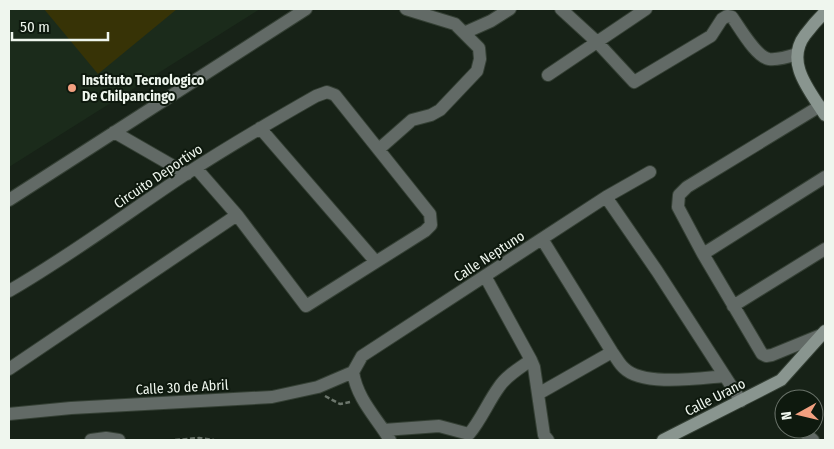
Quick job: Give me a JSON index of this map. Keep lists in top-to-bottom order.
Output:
{
  "streets": {
    "street": [
      "Circuito Deportivo",
      "Calle Neptuno",
      "Calle 30 de Abril",
      "Calle Urano"
    ]
  },
  "crossings": [
    ["Calle Neptuno", "Calle 30 de Abril"]
  ],
  "places": ["Instituto Tecnologico De Chilpancingo"],
  "scale_bar": "50 m",
  "north": "left"
}
